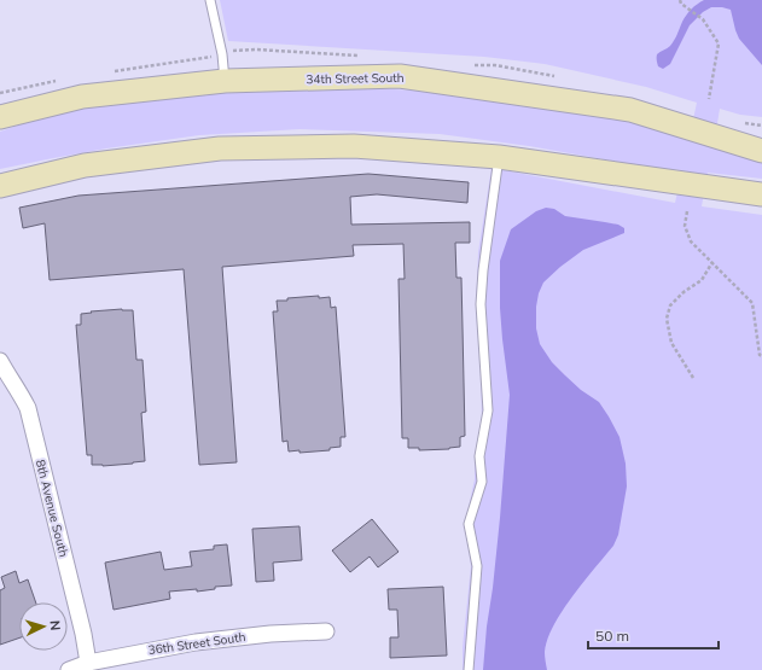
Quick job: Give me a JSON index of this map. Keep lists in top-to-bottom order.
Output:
{
  "streets": {
    "main road": ["34th Street South"],
    "street": ["8th Avenue South", "36th Street South"]
  },
  "crossings": [
    ["8th Avenue South", "36th Street South"]
  ],
  "scale_bar": "50 m",
  "north": "right"
}
